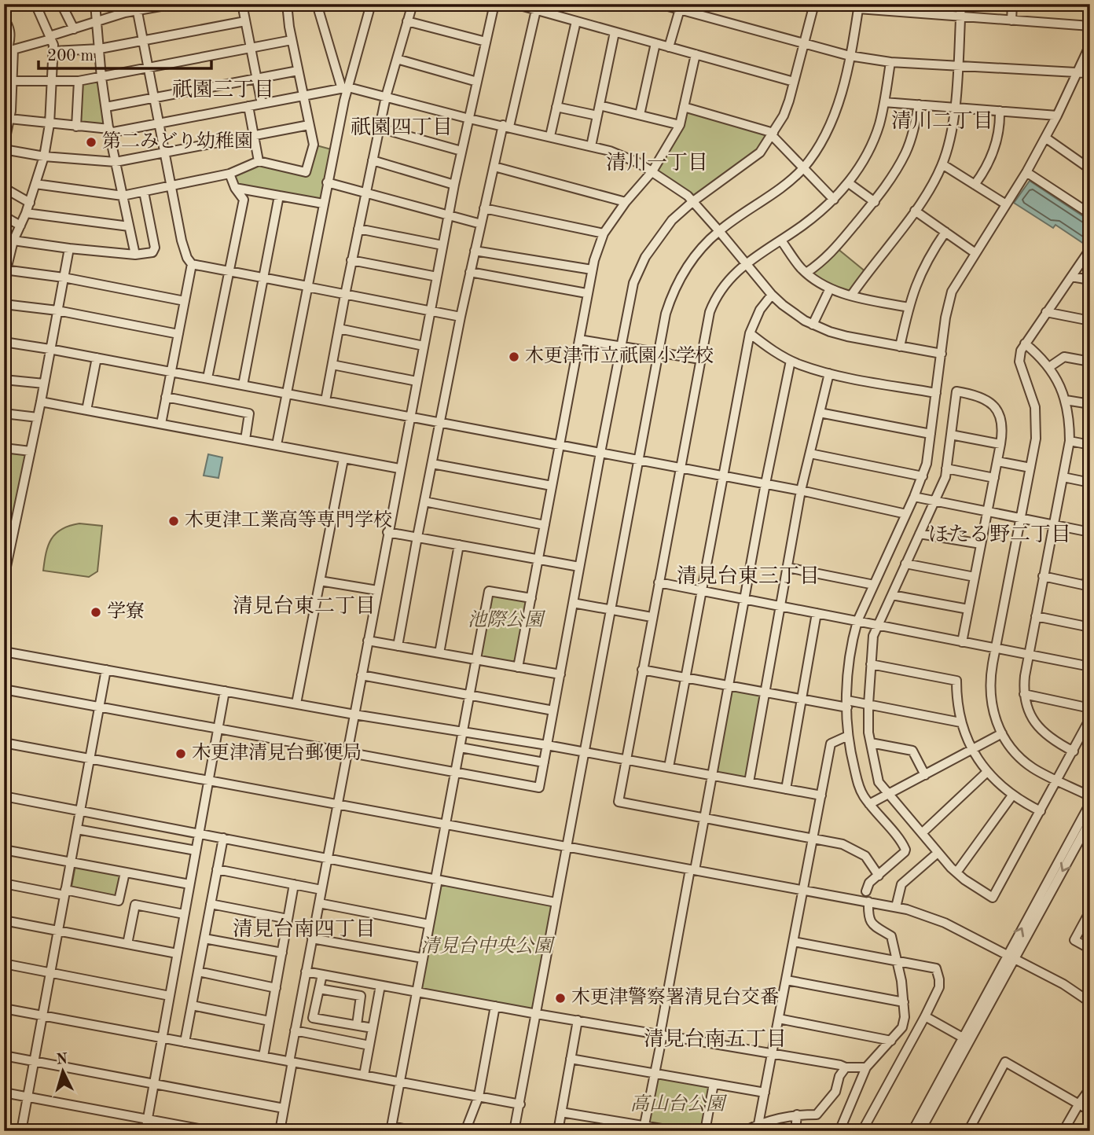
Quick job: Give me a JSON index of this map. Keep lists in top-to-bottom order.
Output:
{
  "districts": [
    "祇園三丁目",
    "清川二丁目",
    "祇園四丁目",
    "清川一丁目",
    "ほたる野二丁目",
    "清見台東三丁目",
    "清見台東二丁目",
    "清見台南四丁目",
    "清見台南五丁目"
  ],
  "parks": ["池際公園", "清見台中央公園", "高山台公園"],
  "places": [
    "第二みどり幼稚園",
    "木更津市立祇園小学校",
    "木更津工業高等専門学校",
    "学寮",
    "木更津清見台郵便局",
    "木更津警察署清見台交番"
  ],
  "scale_bar": "200 m",
  "north": "top"
}
